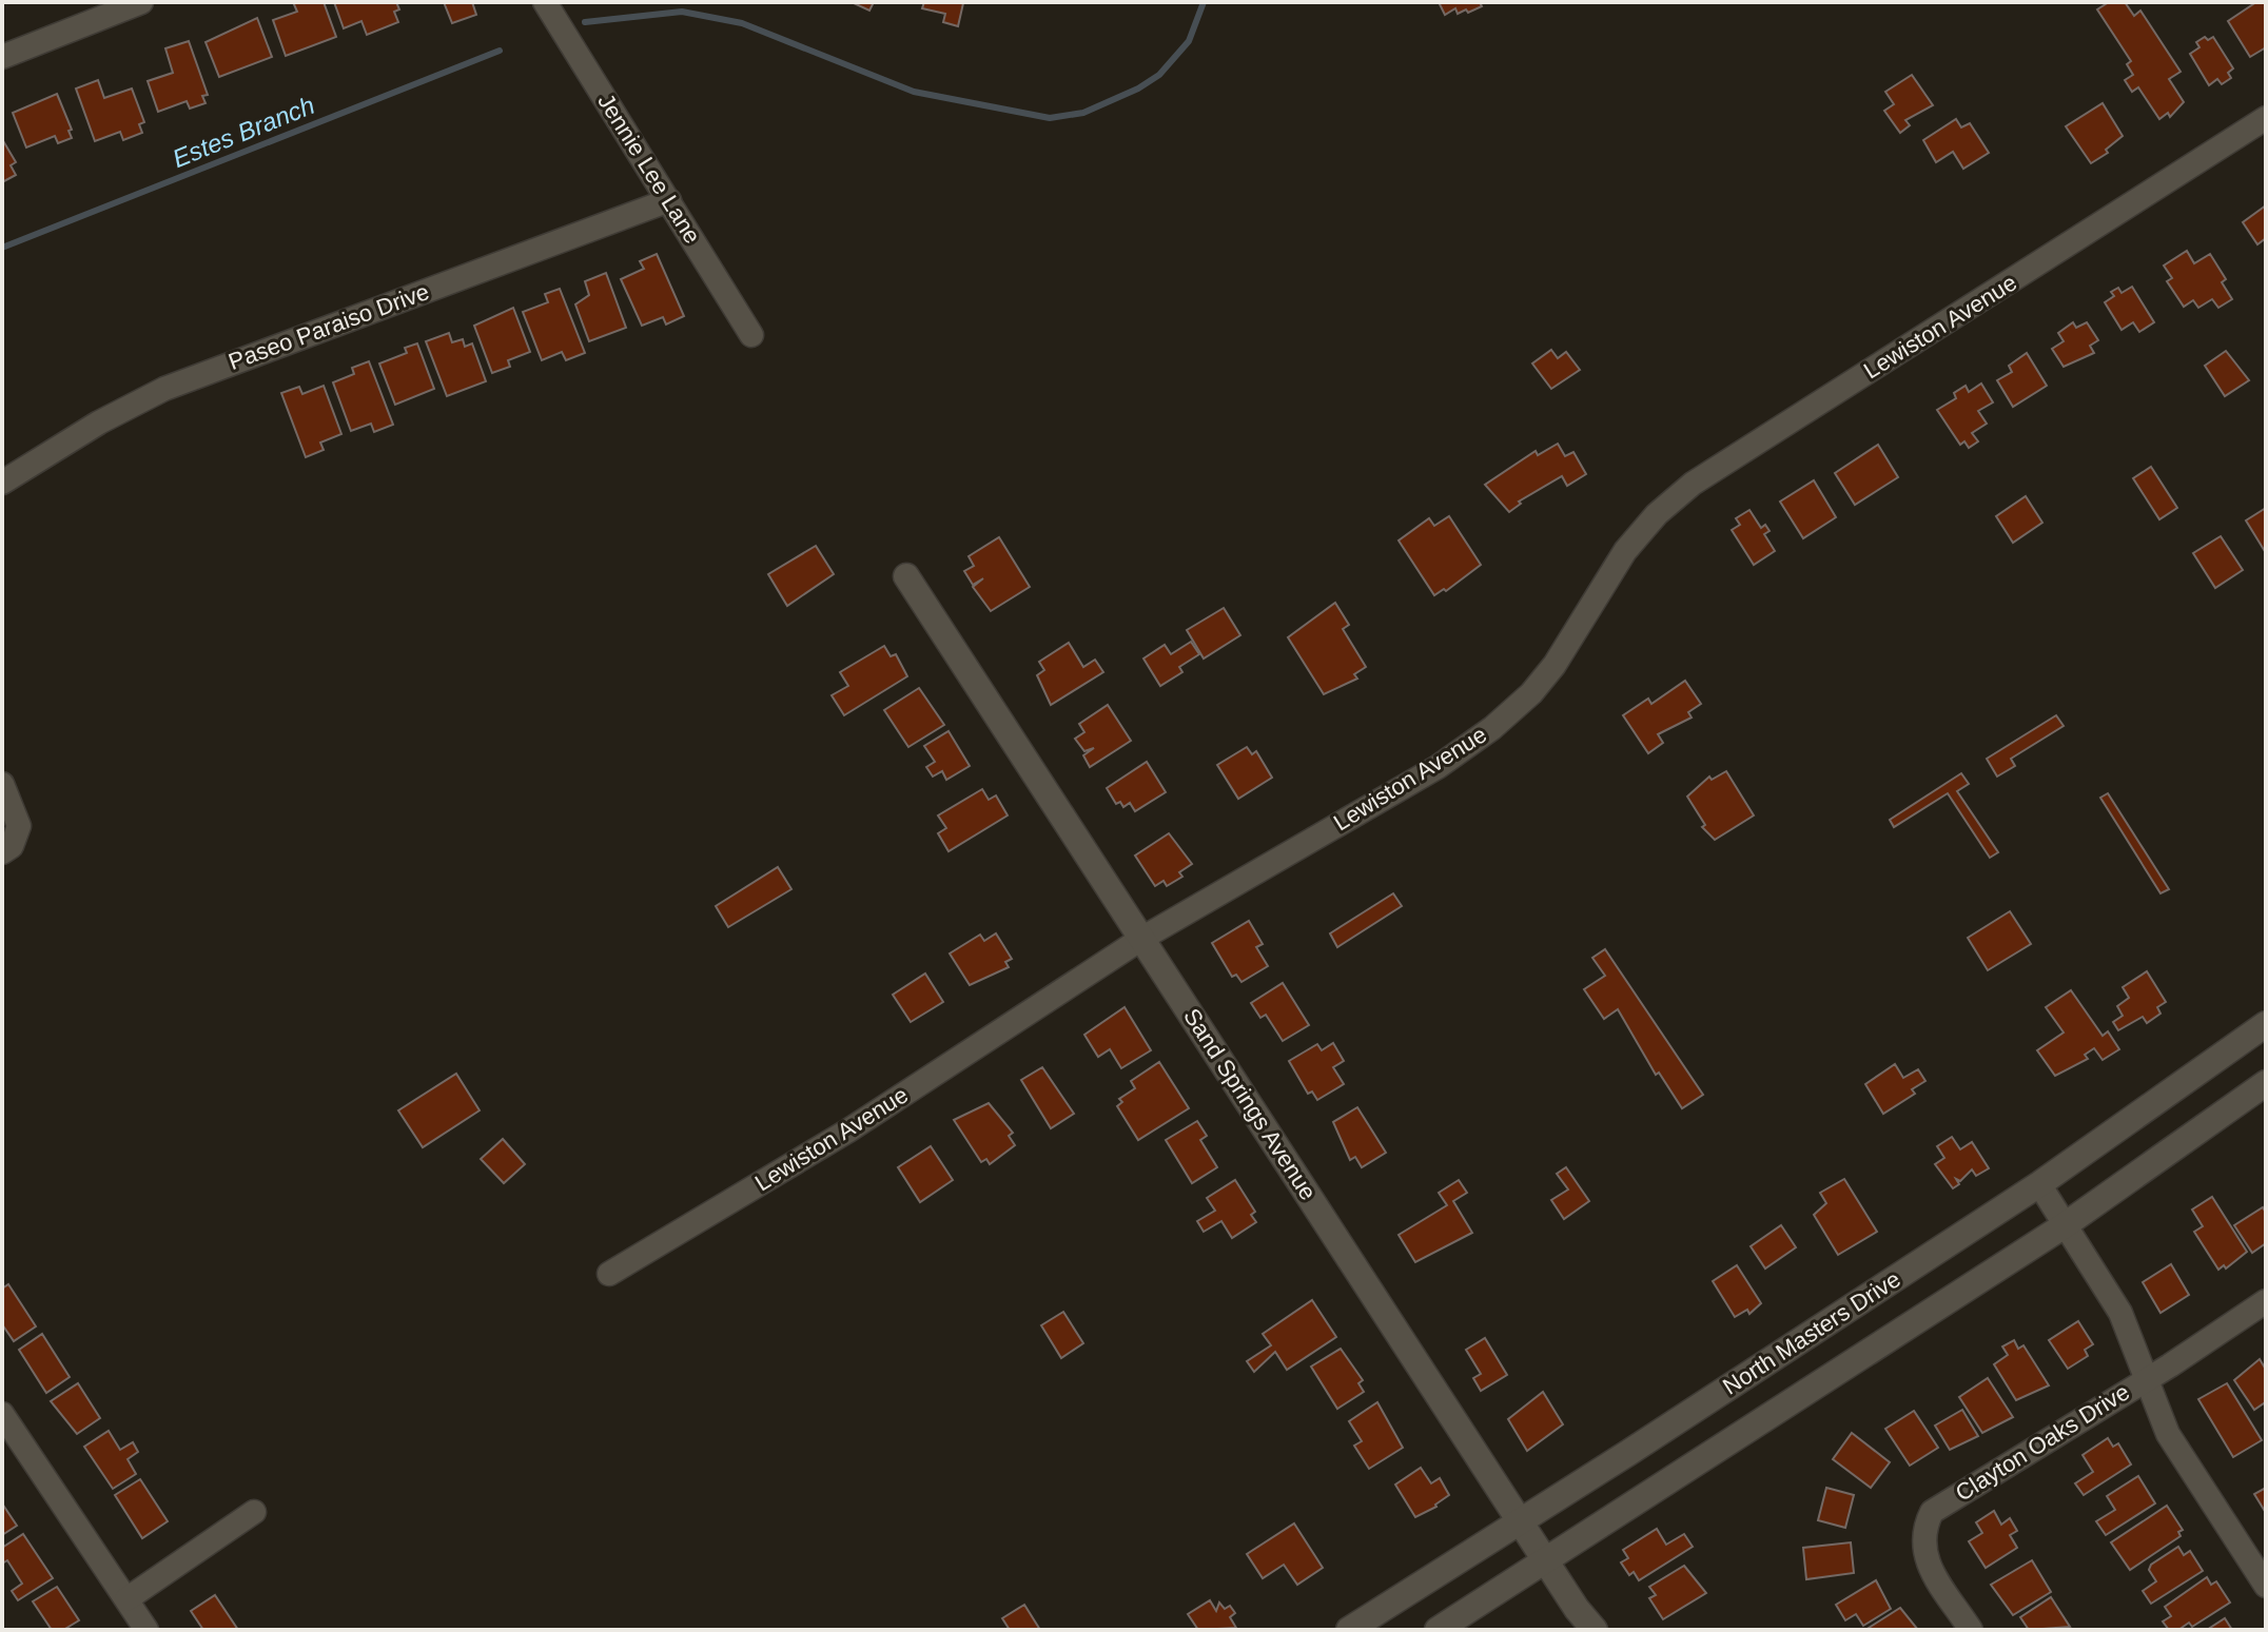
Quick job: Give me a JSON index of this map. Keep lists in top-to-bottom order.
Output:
{
  "streets": {
    "main road": ["Sand Springs Avenue", "North Masters Drive"],
    "street": [
      "Jennie Lee Lane",
      "Paseo Paraiso Drive",
      "Lewiston Avenue",
      "Clayton Oaks Drive"
    ]
  },
  "crossings": [
    ["Jennie Lee Lane", "Paseo Paraiso Drive"],
    ["Lewiston Avenue", "Sand Springs Avenue"],
    ["Sand Springs Avenue", "North Masters Drive"]
  ],
  "water": ["Estes Branch"]
}
